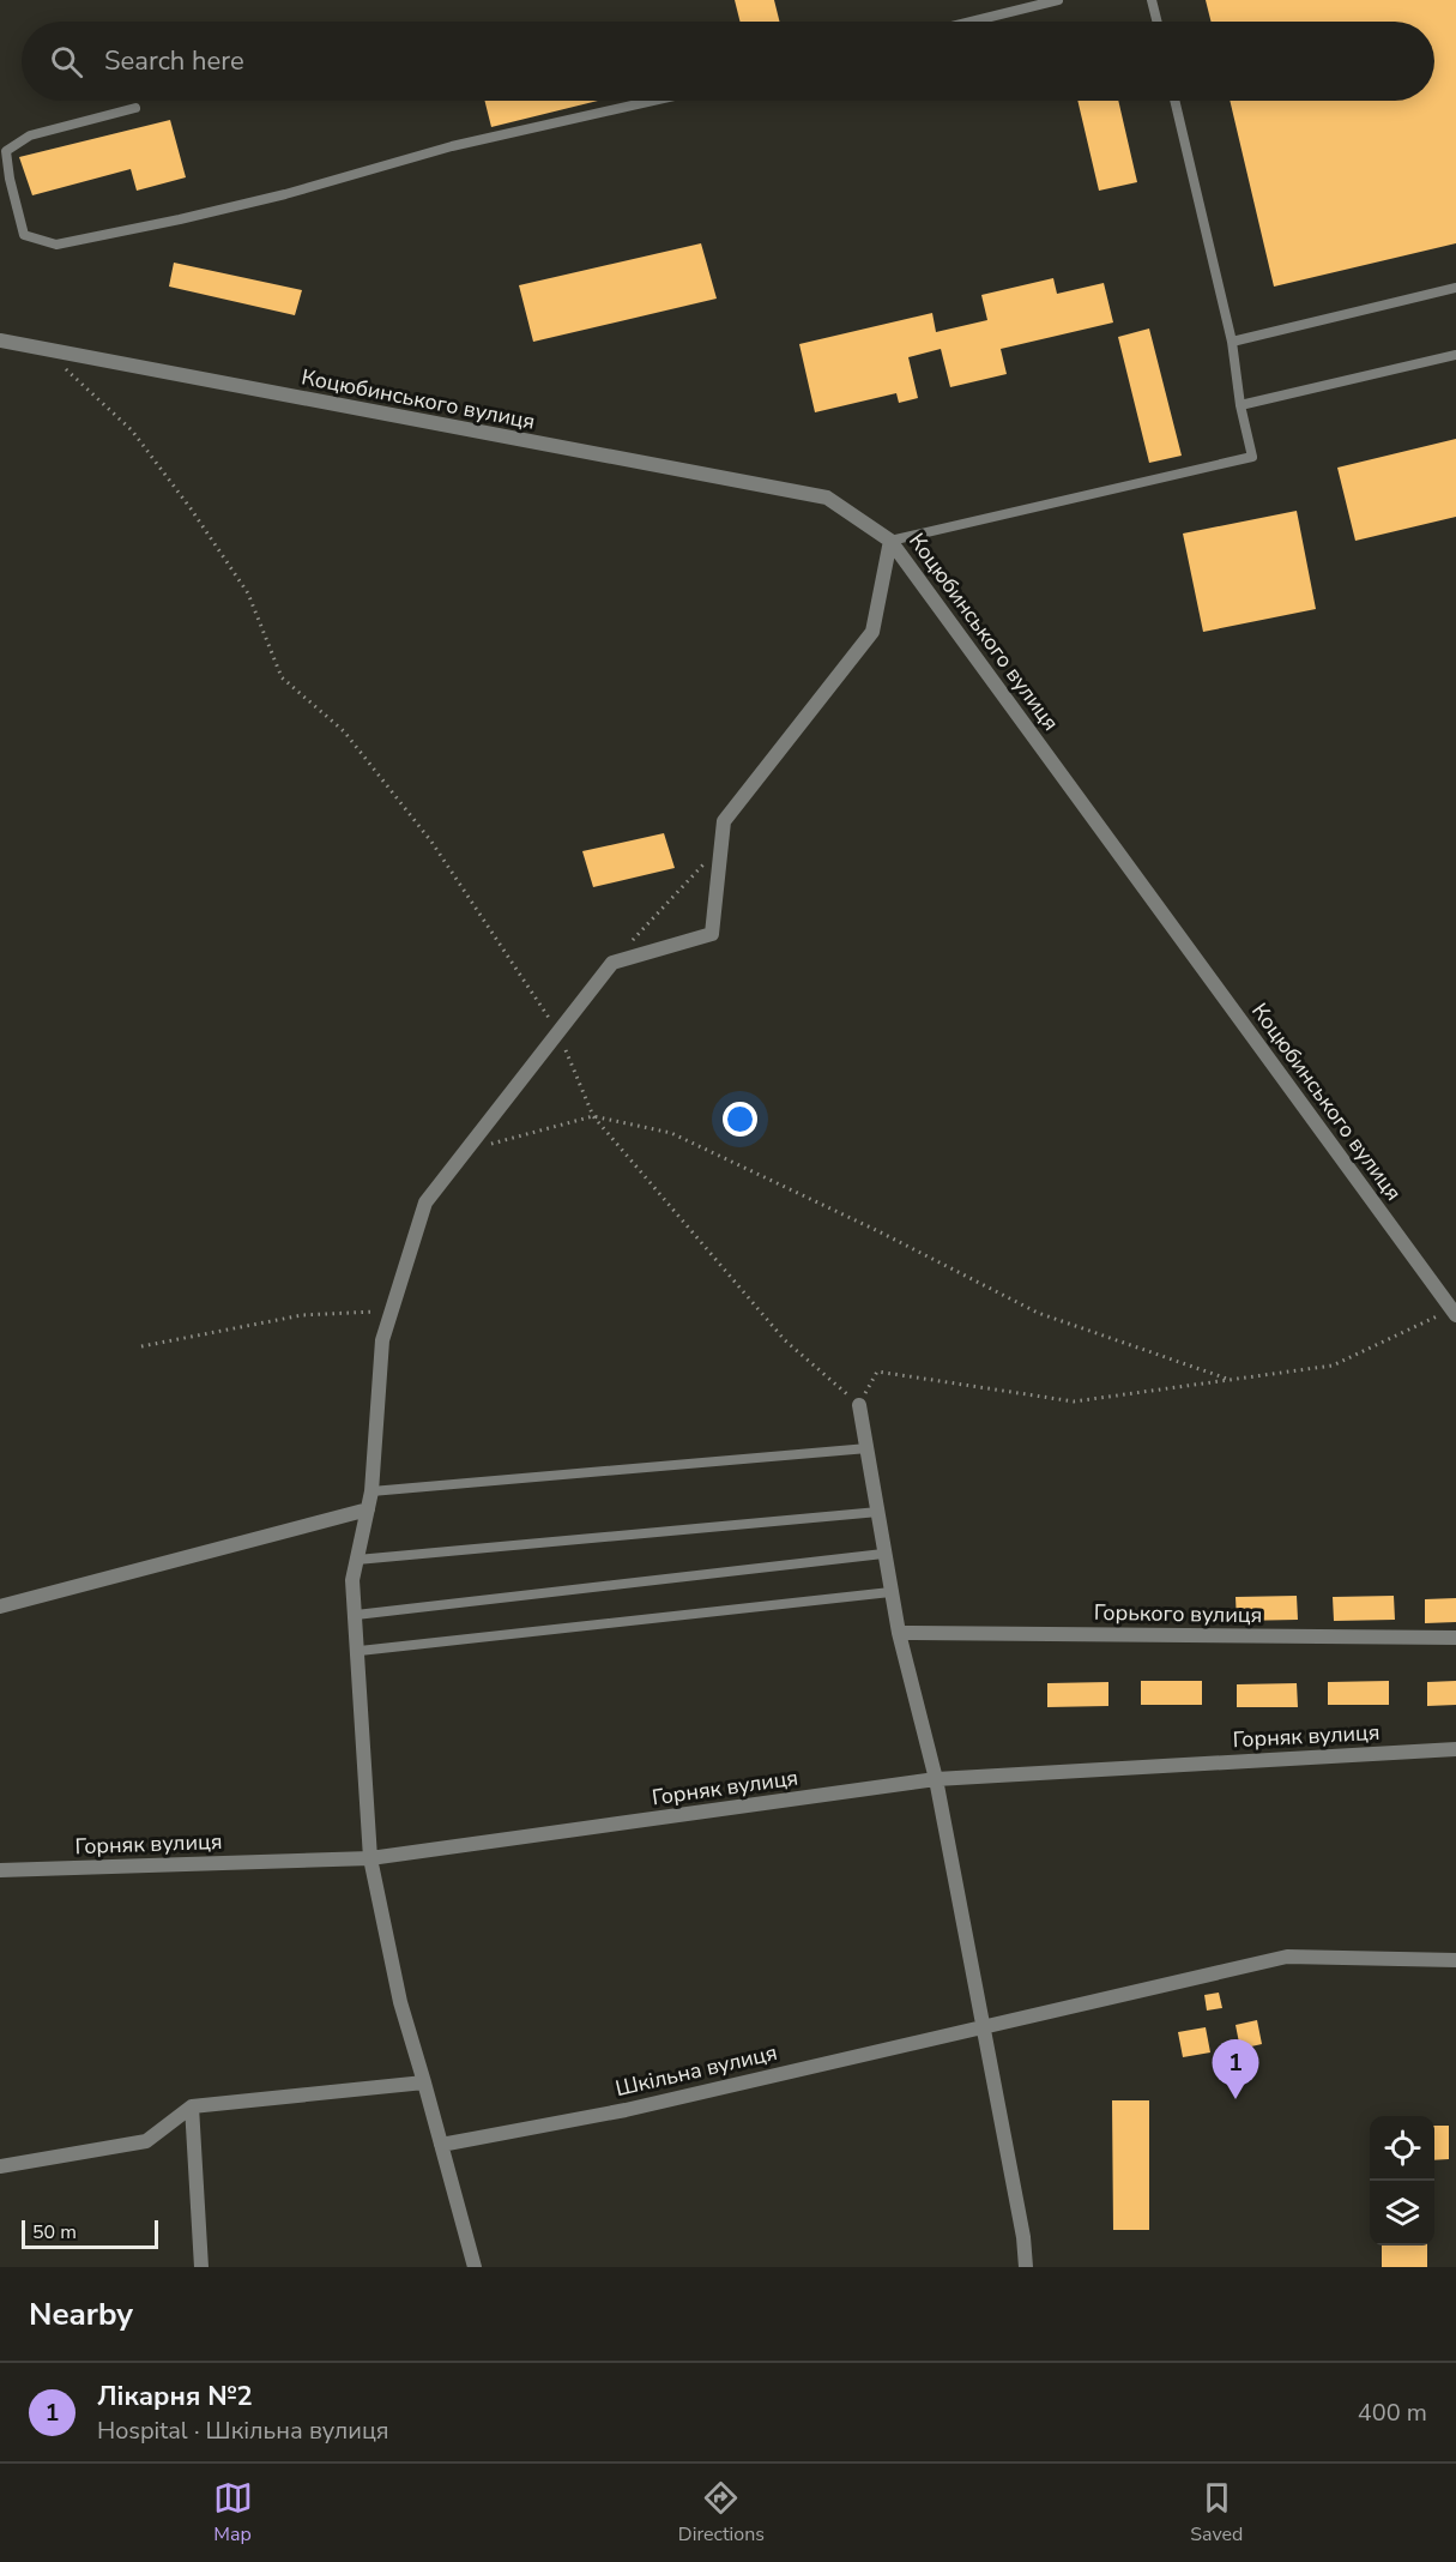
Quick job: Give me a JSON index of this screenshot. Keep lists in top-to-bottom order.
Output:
{
  "streets": {
    "street": [
      "Коцюбинського вулиця",
      "Горького вулиця",
      "Горняк вулиця",
      "Шкільна вулиця"
    ]
  },
  "scale_bar": "50 m",
  "page": {
    "search": "Search here",
    "pins": "1",
    "scale": "50 m",
    "heading": "Nearby",
    "list": [
      {
        "mark": "1",
        "name": "Лікарня №2",
        "note": "Hospital · Шкільна вулиця",
        "value": "400 m"
      }
    ],
    "nav": ["Map", "Directions", "Saved"]
  }
}
